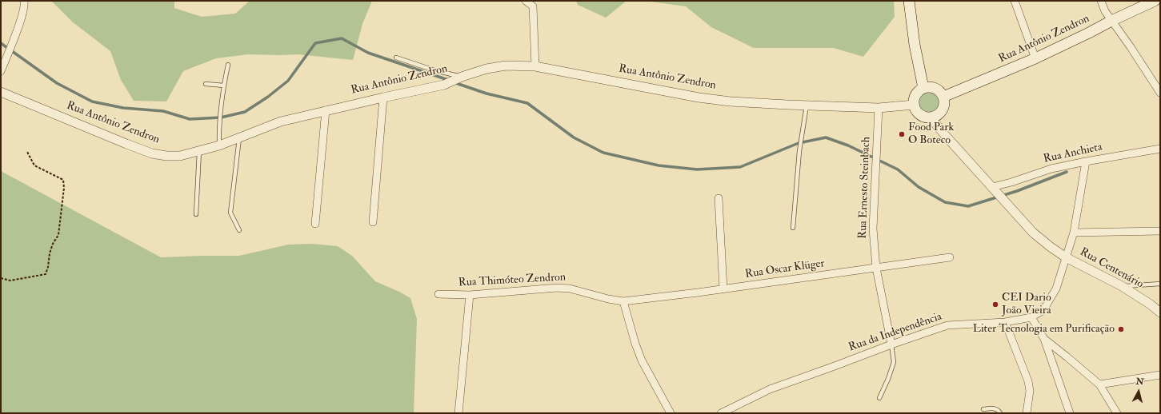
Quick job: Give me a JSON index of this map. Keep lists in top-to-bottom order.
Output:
{
  "streets": {
    "main road": ["Rua Antônio Zendron"],
    "street": [
      "Rua Anchieta",
      "Rua Ernesto Steinbach",
      "Rua Centenário",
      "Rua Oscar Klüger",
      "Rua Thimóteo Zendron",
      "Rua da Independência"
    ]
  },
  "crossings": [
    ["Rua Antônio Zendron", "Rua Ernesto Steinbach"],
    ["Rua Antônio Zendron", "Rua Centenário"],
    ["Rua Anchieta", "Rua Centenário"],
    ["Rua Anchieta", "Rua da Independência"],
    ["Rua Ernesto Steinbach", "Rua Oscar Klüger"],
    ["Rua Ernesto Steinbach", "Rua da Independência"],
    ["Rua Centenário", "Rua da Independência"],
    ["Rua Oscar Klüger", "Rua Thimóteo Zendron"]
  ],
  "places": ["Food Park O Boteco", "CEI Dario João Vieira", "Liter Tecnologia em Purificação"],
  "north": "top"
}
